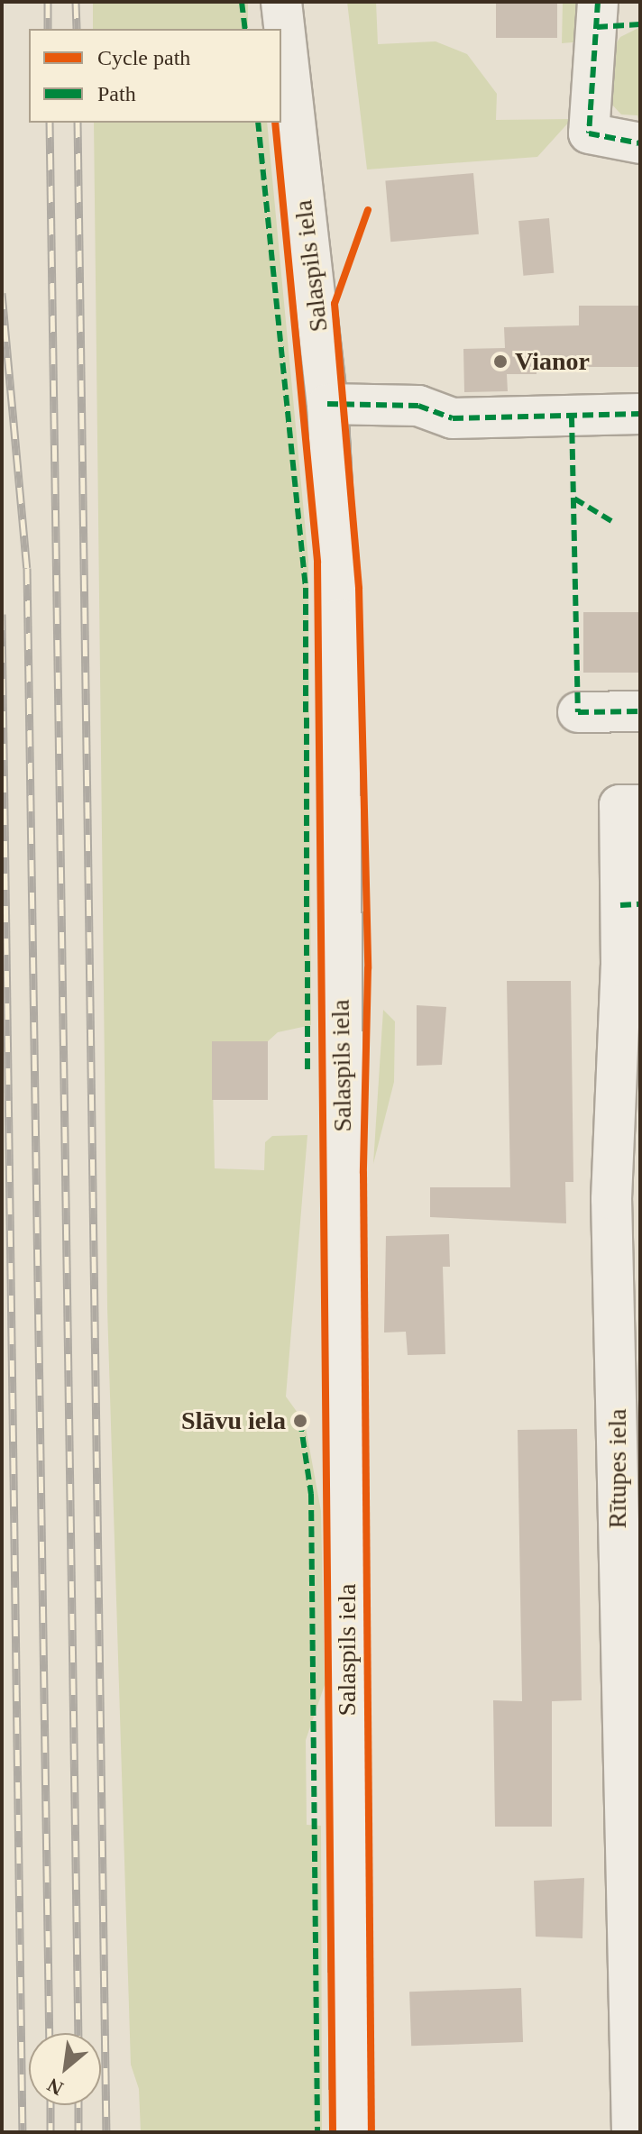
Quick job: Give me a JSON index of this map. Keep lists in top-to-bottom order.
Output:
{
  "streets": {
    "street": ["Salaspils iela", "Rītupes iela"]
  },
  "places": ["Vianor", "Slāvu iela"],
  "legend": ["Cycle path", "Path"],
  "north": "bottom left"
}
